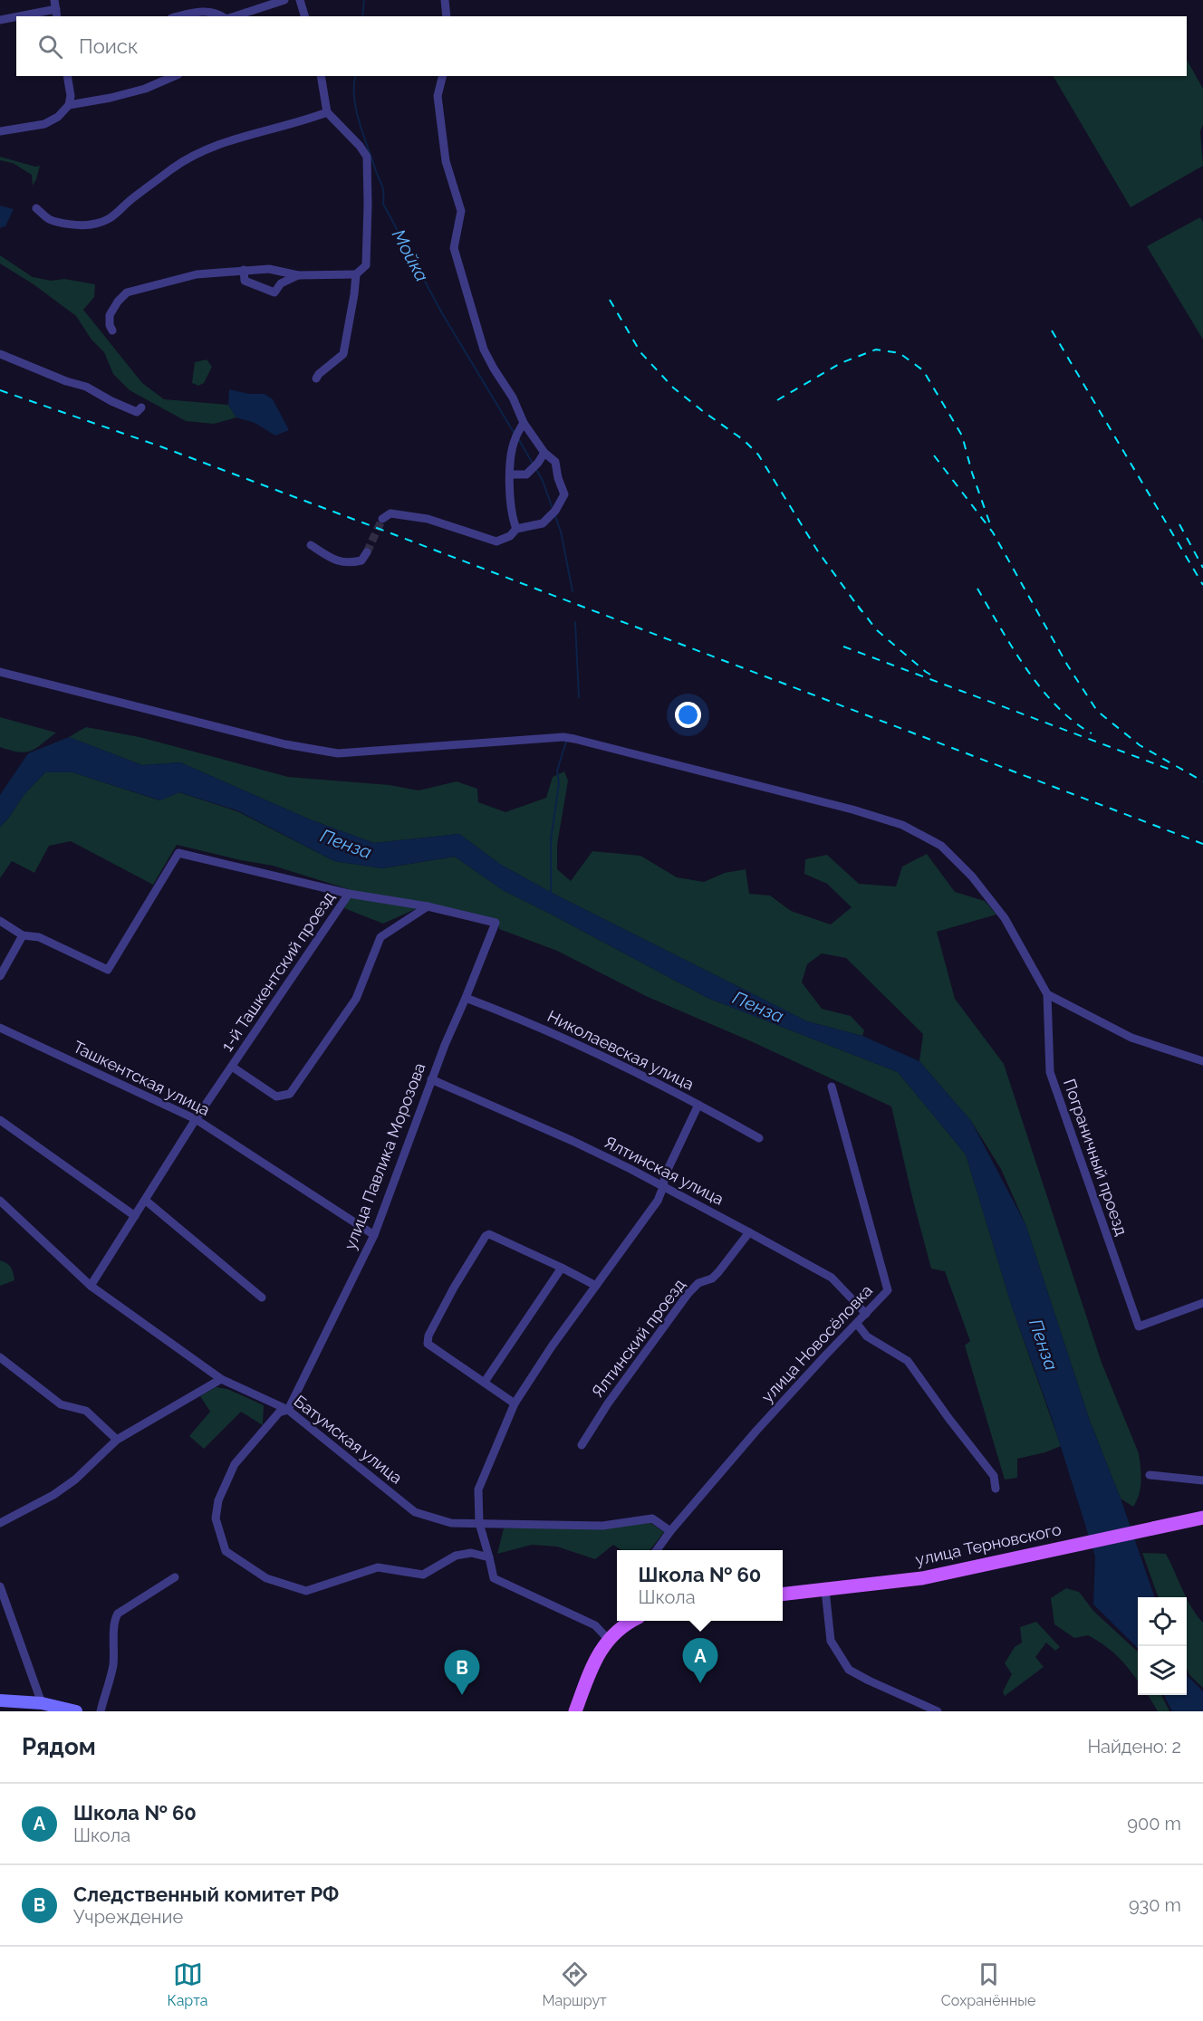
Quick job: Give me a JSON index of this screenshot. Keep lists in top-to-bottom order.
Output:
{
  "streets": {
    "main road": ["улица Терновского"],
    "street": [
      "1-й Ташкентский проезд",
      "Николаевская улица",
      "Ташкентская улица",
      "улица Павлика Морозова",
      "Пограничный проезд",
      "Ялтинская улица",
      "Ялтинский проезд",
      "улица Новосёловка",
      "Батумская улица"
    ]
  },
  "crossings": [
    ["1-й Ташкентский проезд", "Ташкентская улица"],
    ["1-й Ташкентский проезд", "улица Павлика Морозова"],
    ["1-й Ташкентский проезд", "Батумская улица"],
    ["Николаевская улица", "улица Павлика Морозова"],
    ["Ташкентская улица", "улица Павлика Морозова"],
    ["улица Павлика Морозова", "Ялтинская улица"],
    ["улица Павлика Морозова", "Батумская улица"],
    ["Ялтинская улица", "Ялтинский проезд"],
    ["Ялтинская улица", "улица Новосёловка"],
    ["улица Новосёловка", "Батумская улица"]
  ],
  "water": ["Мойка", "Пенза"],
  "page": {
    "search": "Поиск",
    "popup": ["Школа № 60", "Школа"],
    "pins": ["A", "B"],
    "heading": ["Рядом", "Найдено: 2"],
    "list": [
      {
        "mark": "A",
        "name": "Школа № 60",
        "note": "Школа",
        "value": "900 m"
      },
      {
        "mark": "B",
        "name": "Следственный комитет РФ",
        "note": "Учреждение",
        "value": "930 m"
      }
    ],
    "nav": ["Карта", "Маршрут", "Сохранённые"]
  }
}
